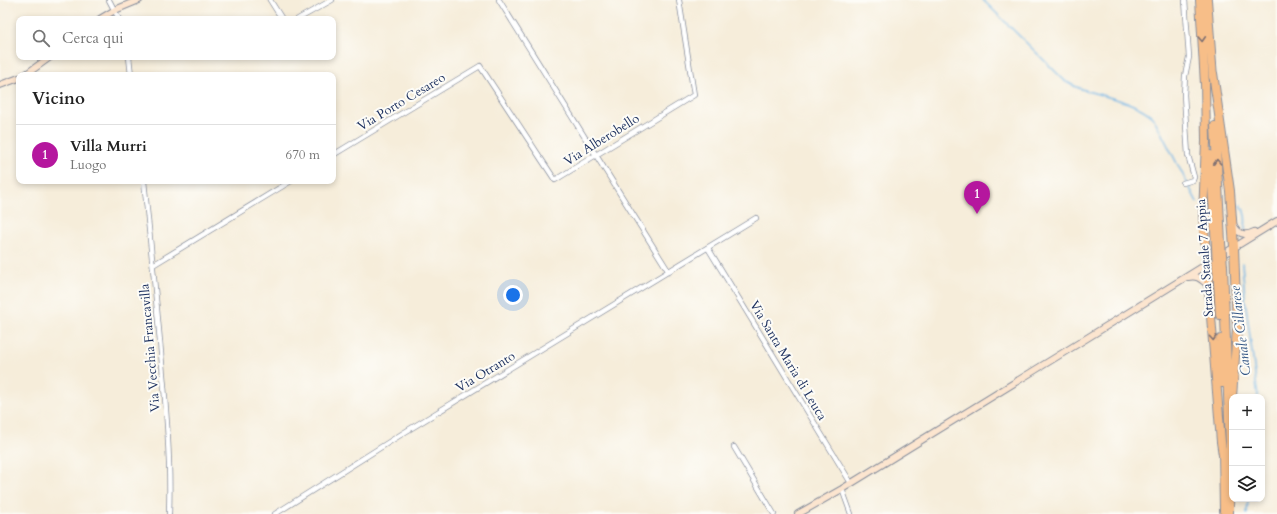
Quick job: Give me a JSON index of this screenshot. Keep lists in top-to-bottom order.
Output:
{
  "streets": {
    "highway": ["Strada Statale 7 Appia"],
    "street": [
      "Via Porto Cesareo",
      "Via Alberobello",
      "Via Vecchia Francavilla",
      "Via Santa Maria di Leuca",
      "Via Otranto"
    ]
  },
  "crossings": [
    ["Via Porto Cesareo", "Via Alberobello"],
    ["Via Santa Maria di Leuca", "Via Otranto"]
  ],
  "water": ["Canale Cillarese"],
  "page": {
    "search": "Cerca qui",
    "heading": "Vicino",
    "list": [
      {
        "mark": "1",
        "name": "Villa Murri",
        "note": "Luogo",
        "value": "670 m"
      }
    ],
    "pins": "1",
    "map_buttons": ["+", "−"]
  }
}
